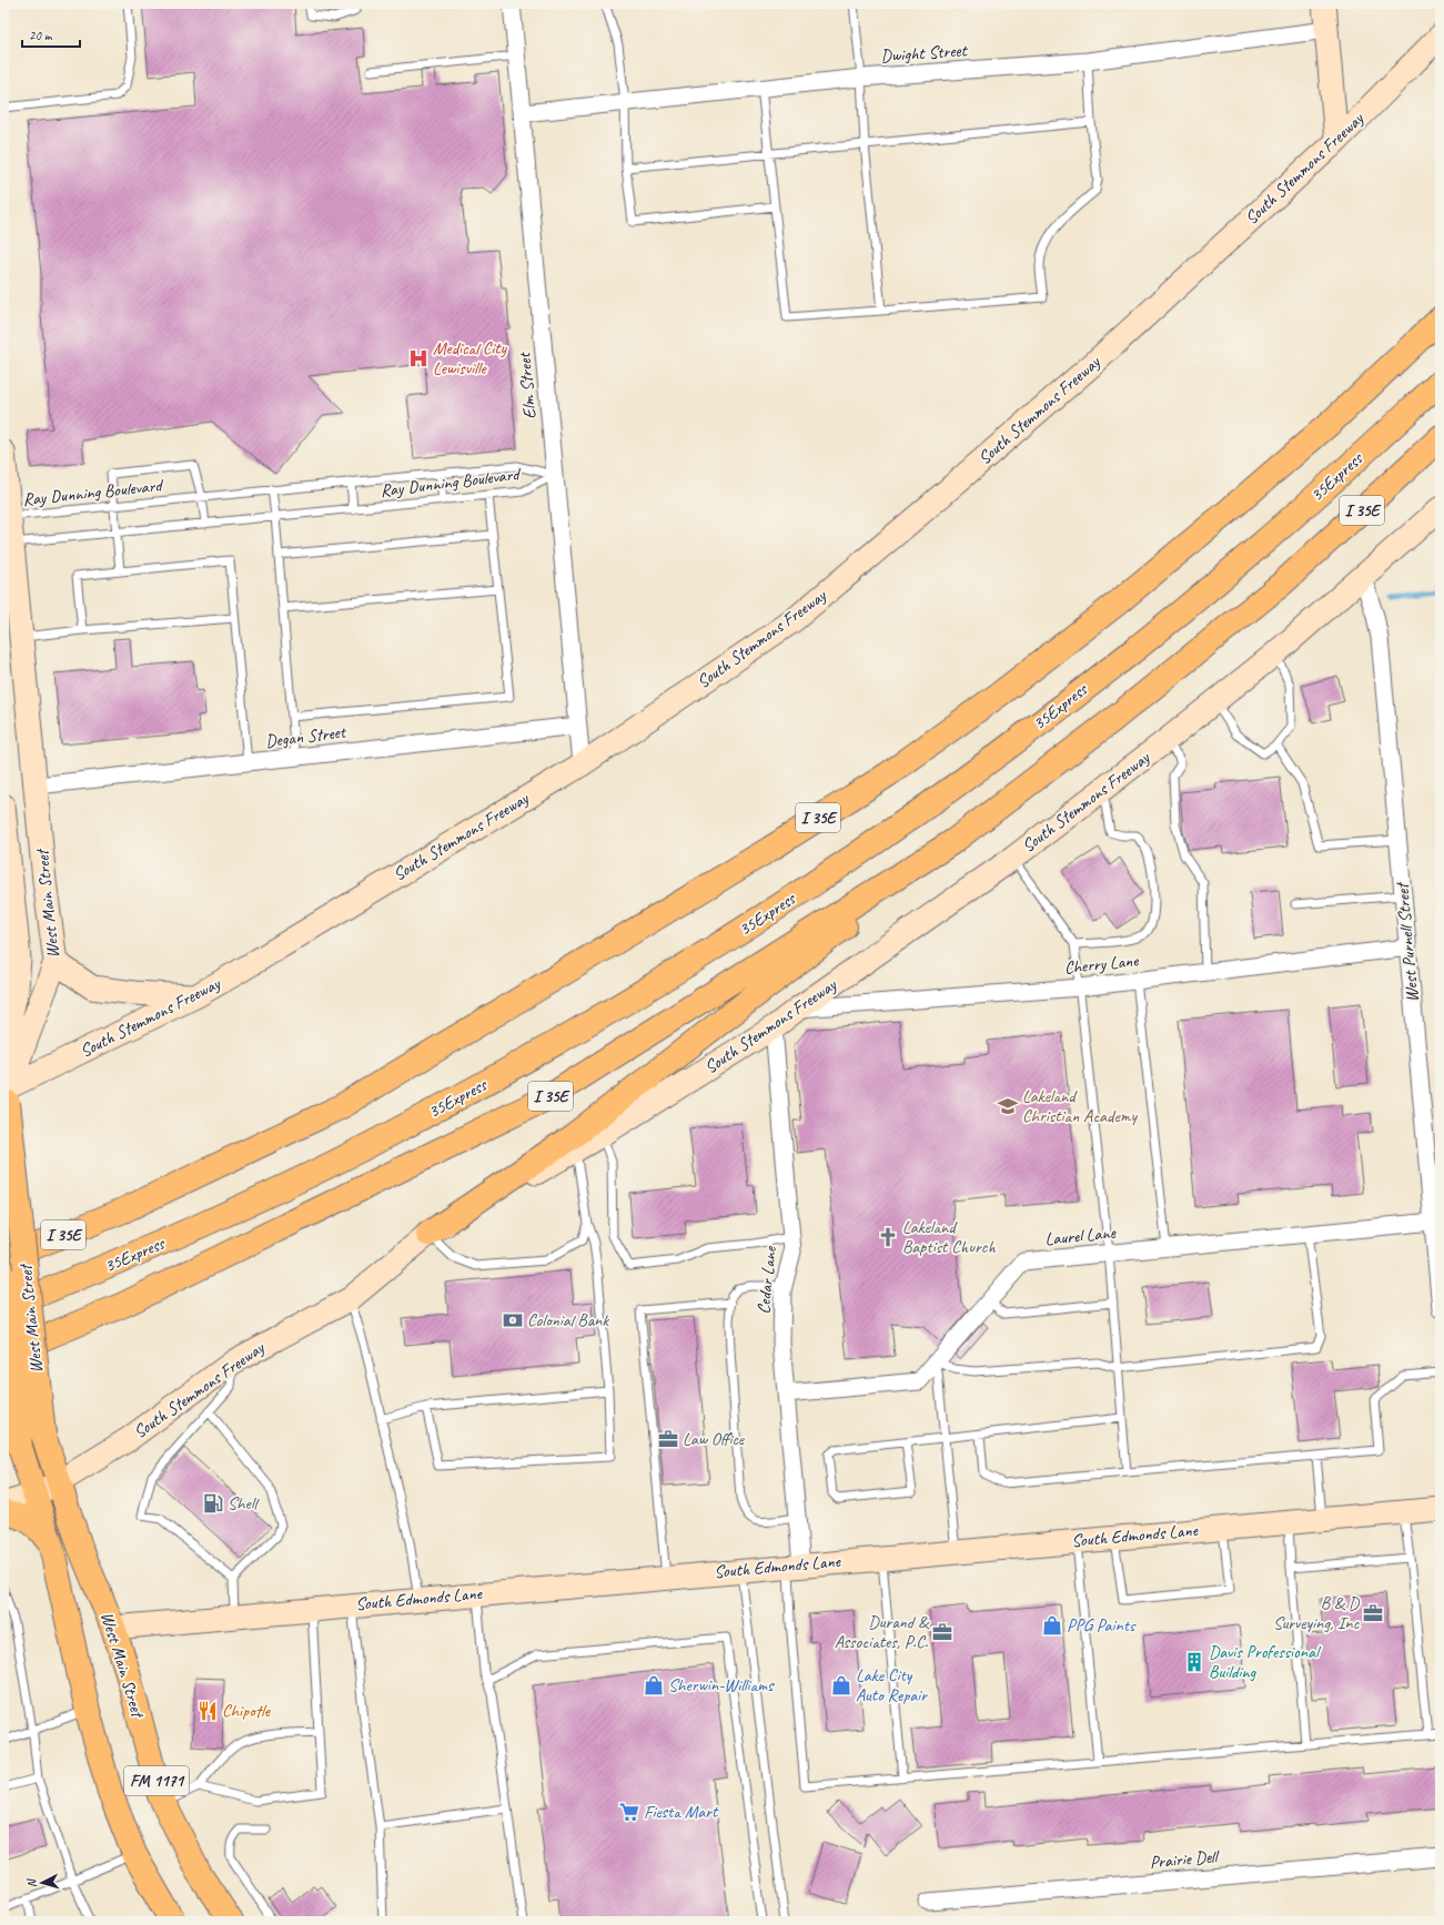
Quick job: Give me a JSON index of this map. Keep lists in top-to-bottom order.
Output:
{
  "streets": {
    "main road": [
      "South Stemmons Freeway",
      "35Express",
      "I 35E",
      "West Main Street",
      "South Edmonds Lane",
      "FM 1171"
    ],
    "street": [
      "Dwight Street",
      "Elm Street",
      "Degan Street",
      "West Purnell Street",
      "Cherry Lane",
      "Laurel Lane",
      "Cedar Lane",
      "Prairie Dell"
    ],
    "lane": ["Ray Dunning Boulevard"]
  },
  "crossings": [
    ["Dwight Street", "Elm Street"],
    ["South Stemmons Freeway", "Elm Street"],
    ["South Stemmons Freeway", "West Main Street"],
    ["South Stemmons Freeway", "West Purnell Street"],
    ["South Stemmons Freeway", "Cherry Lane"],
    ["South Stemmons Freeway", "Cedar Lane"],
    ["Elm Street", "Ray Dunning Boulevard"],
    ["Elm Street", "Degan Street"],
    ["Ray Dunning Boulevard", "West Main Street"],
    ["Degan Street", "West Main Street"],
    ["West Main Street", "South Edmonds Lane"],
    ["West Purnell Street", "Cherry Lane"],
    ["West Purnell Street", "Laurel Lane"],
    ["Laurel Lane", "Cedar Lane"],
    ["Cedar Lane", "South Edmonds Lane"]
  ],
  "places": {
    "hospital": ["Medical City Lewisville"],
    "school or university": ["Lakeland Christian Academy"],
    "church": ["Lakeland Baptist Church"],
    "bank": ["Colonial Bank"],
    "office": ["Law Office", "B & D Surveying, Inc", "Durand & Associates, P.C."],
    "fuel station": ["Shell"],
    "shop": ["PPG Paints", "Sherwin-Williams", "Lake City Auto Repair"],
    "building": ["Davis Professional Building"],
    "restaurant": ["Chipotle"],
    "supermarket": ["Fiesta Mart"]
  },
  "scale_bar": "20 m",
  "north": "left"
}
